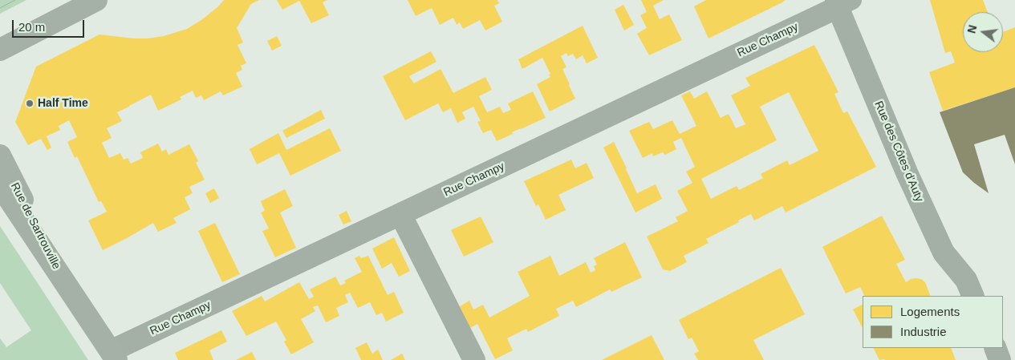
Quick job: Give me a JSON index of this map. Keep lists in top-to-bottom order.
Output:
{
  "streets": {
    "main road": ["Rue de Sartrouville"],
    "street": ["Rue Champy", "Rue des Côtes d'Auty"]
  },
  "crossings": [
    ["Rue Champy", "Rue des Côtes d'Auty"],
    ["Rue Champy", "Rue de Sartrouville"]
  ],
  "places": ["Half Time"],
  "legend": ["Logements", "Industrie"],
  "scale_bar": "20 m",
  "north": "left"
}
